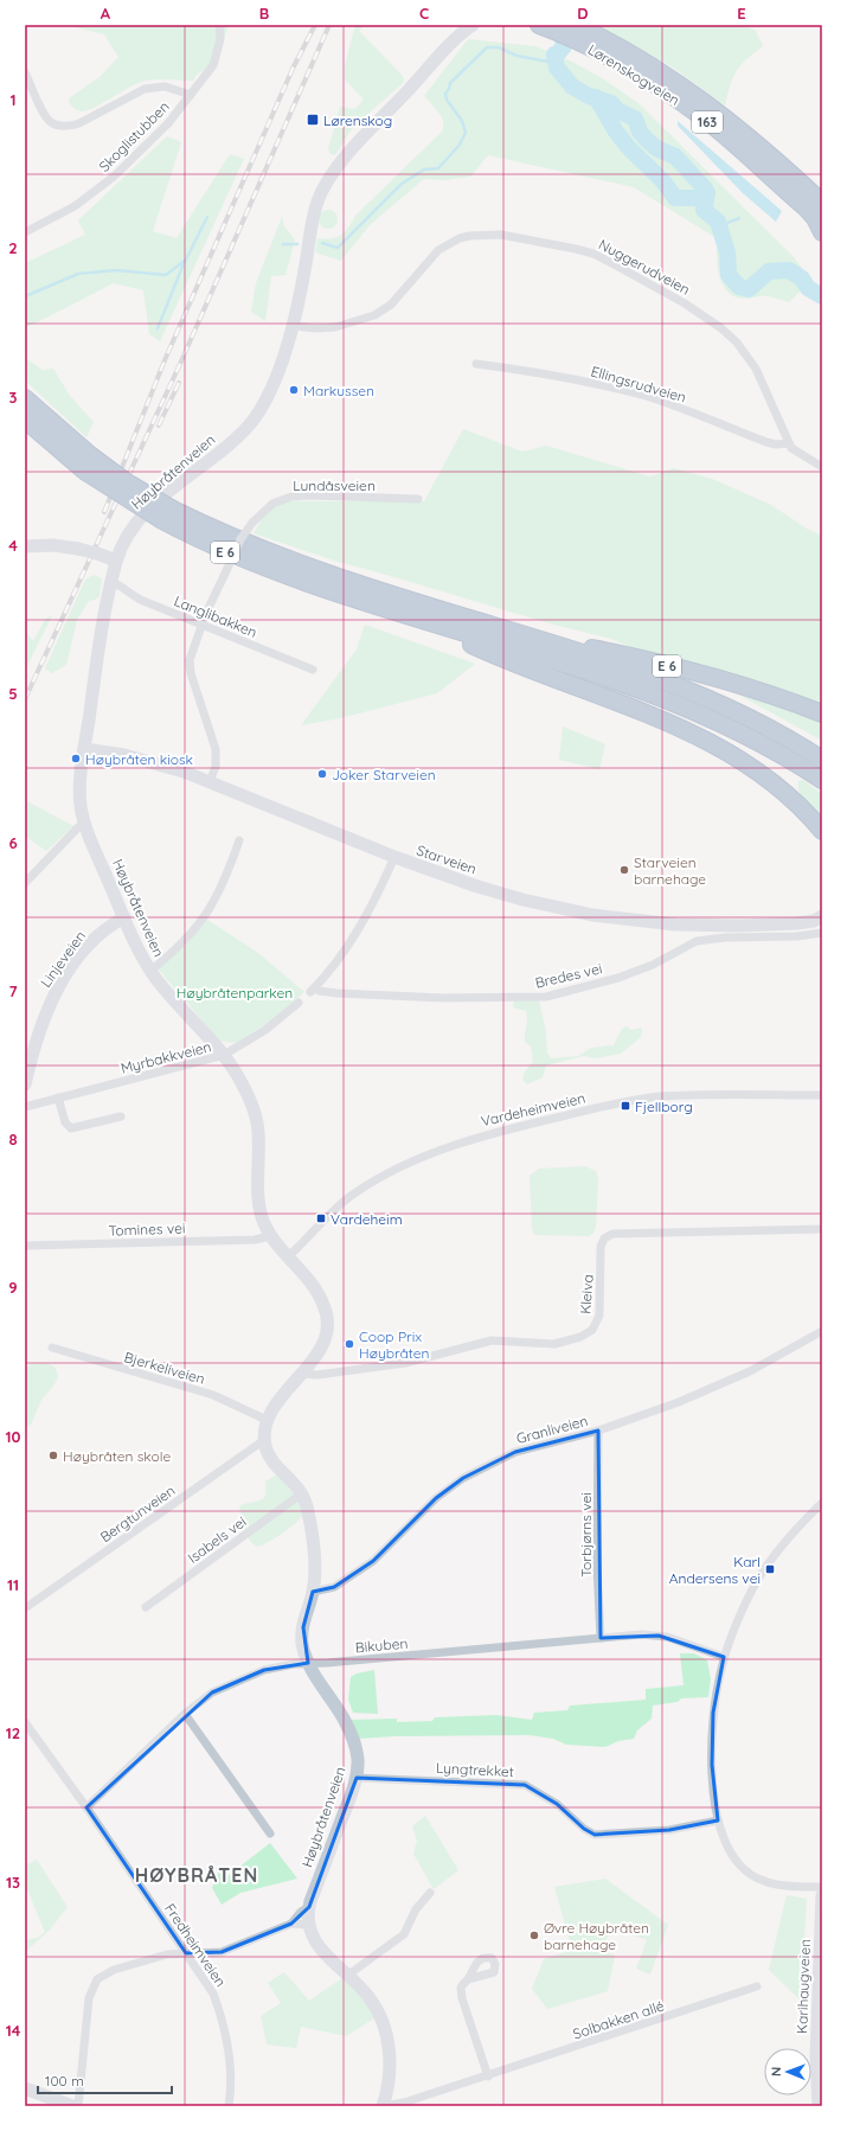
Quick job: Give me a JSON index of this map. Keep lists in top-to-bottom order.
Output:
{
  "streets": {
    "highway": ["Lørenskogveien", "163", "E 6"],
    "street": [
      "Skoglistubben",
      "Nuggerudveien",
      "Ellingsrudveien",
      "Høybråtenveien",
      "Lundåsveien",
      "Langlibakken",
      "Starveien",
      "Linjeveien",
      "Bredes vei",
      "Myrbakkveien",
      "Vardeheimveien",
      "Tomines vei",
      "Kleiva",
      "Bjerkeliveien",
      "Granliveien",
      "Bergtunveien",
      "Torbjørns vei",
      "Isabels vei",
      "Bikuben",
      "Lyngtrekket",
      "Fredheimveien",
      "Karihaugveien",
      "Solbakken allé"
    ]
  },
  "crossings": [
    ["Nuggerudveien", "Ellingsrudveien"],
    ["Nuggerudveien", "Høybråtenveien"],
    ["Høybråtenveien", "Langlibakken"],
    ["Høybråtenveien", "Starveien"],
    ["Høybråtenveien", "Linjeveien"],
    ["Høybråtenveien", "Myrbakkveien"],
    ["Høybråtenveien", "Vardeheimveien"],
    ["Høybråtenveien", "Tomines vei"],
    ["Høybråtenveien", "Kleiva"],
    ["Høybråtenveien", "Bjerkeliveien"],
    ["Høybråtenveien", "Granliveien"],
    ["Høybråtenveien", "Bergtunveien"],
    ["Høybråtenveien", "Isabels vei"],
    ["Høybråtenveien", "Bikuben"],
    ["Høybråtenveien", "Lyngtrekket"],
    ["Høybråtenveien", "Solbakken allé"],
    ["Lundåsveien", "Langlibakken"],
    ["Lundåsveien", "Starveien"],
    ["Starveien", "Bredes vei"],
    ["Granliveien", "Torbjørns vei"],
    ["Torbjørns vei", "Bikuben"],
    ["Bikuben", "Fredheimveien"]
  ],
  "districts": ["HØYBRÅTEN"],
  "parks": ["Høybråtenparken"],
  "places": {
    "transit": [
      "Lørenskog",
      "Fjellborg",
      "Vardeheim",
      "Karl Andersens vei"
    ],
    "other": [
      "Markussen",
      "Høybråten kiosk",
      "Joker Starveien",
      "Starveien barnehage",
      "Coop Prix Høybråten",
      "Høybråten skole",
      "Øvre Høybråten barnehage"
    ]
  },
  "scale_bar": "100 m",
  "north": "left",
  "grid": {
    "columns": [
      "A",
      "B",
      "C",
      "D",
      "E"
    ],
    "rows": [
      "1",
      "2",
      "3",
      "4",
      "5",
      "6",
      "7",
      "8",
      "9",
      "10",
      "11",
      "12",
      "13",
      "14"
    ]
  }
}
